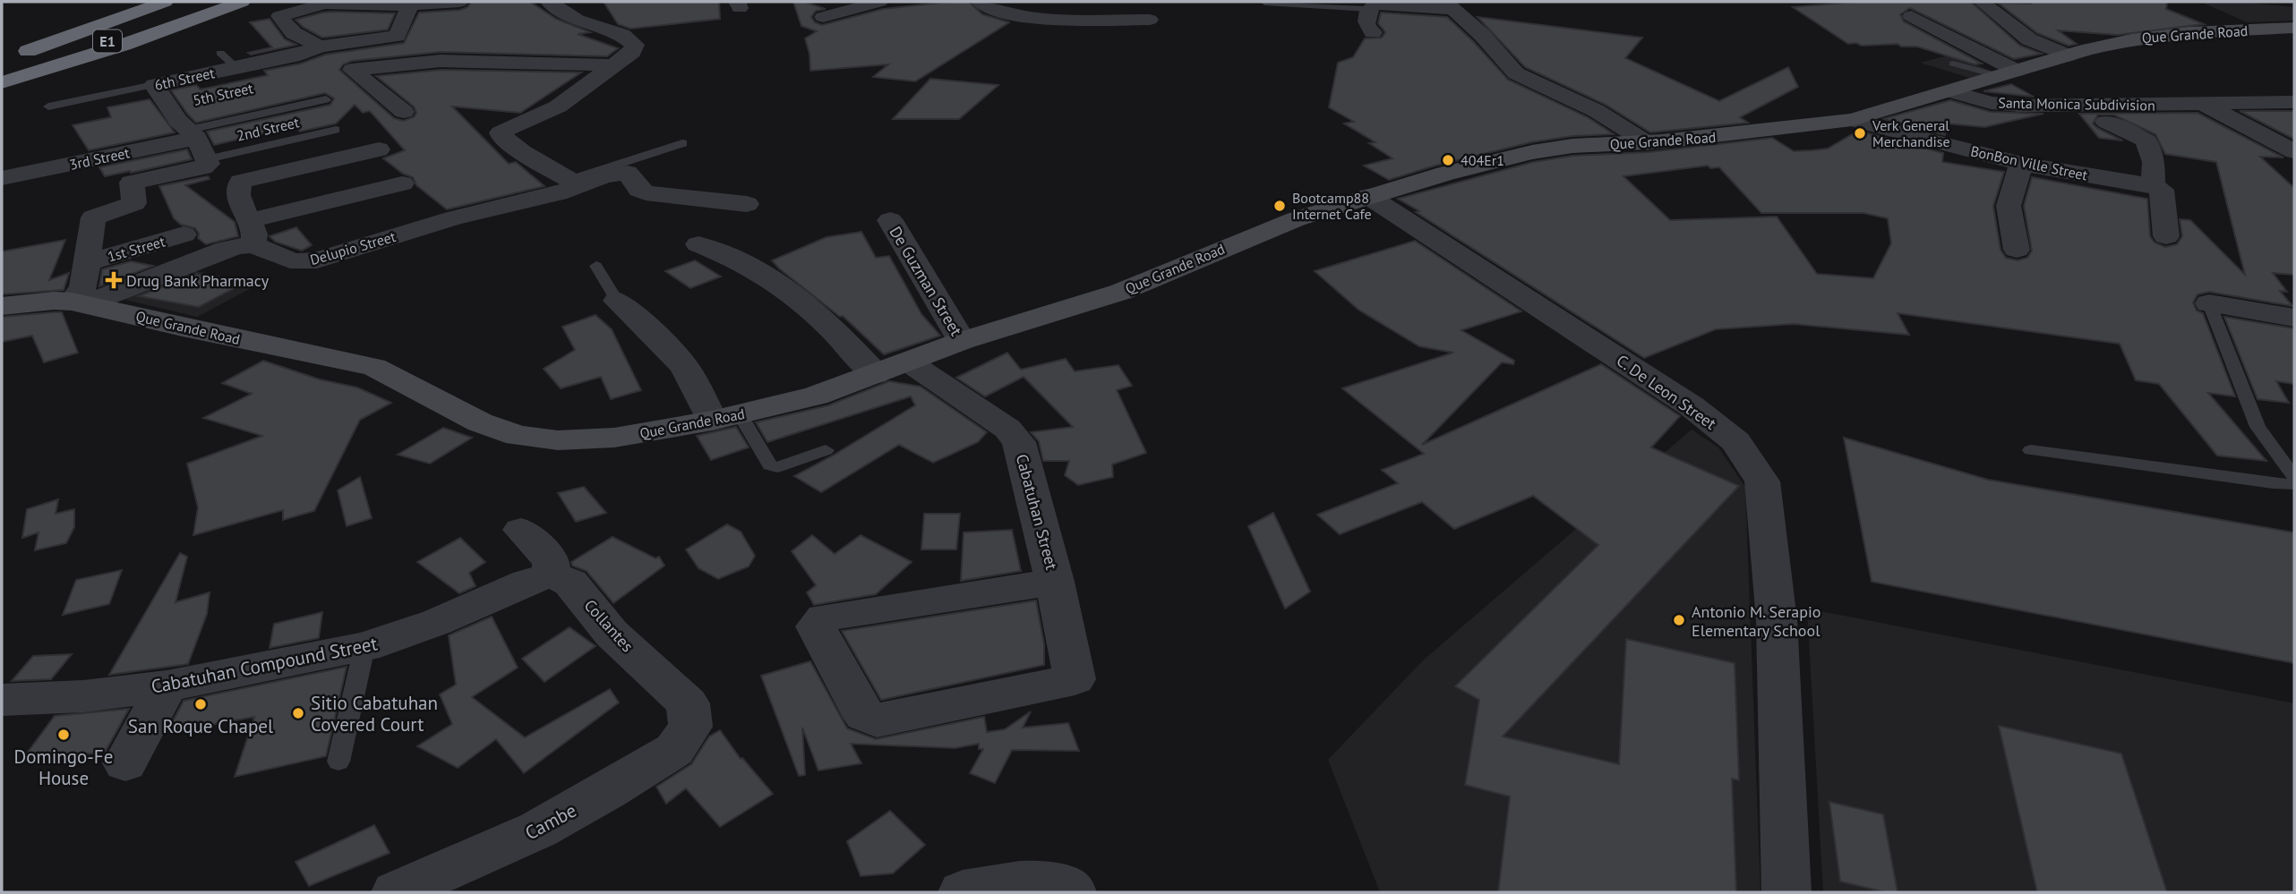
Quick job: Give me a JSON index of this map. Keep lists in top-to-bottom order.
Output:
{
  "streets": {
    "highway": ["E1"],
    "main road": ["Que Grande Road"],
    "street": [
      "6th Street",
      "5th Street",
      "Santa Monica Subdivision",
      "3rd Street",
      "BonBon Ville Street",
      "Delupio Street",
      "1st Street",
      "De Guzman Street",
      "C. De Leon Street",
      "Cabatuhan Street",
      "Collantes",
      "Cabatuhan Compound Street",
      "Cambe"
    ],
    "lane": ["2nd Street"]
  },
  "crossings": [
    ["Que Grande Road", "Santa Monica Subdivision"],
    ["Que Grande Road", "BonBon Ville Street"],
    ["Que Grande Road", "De Guzman Street"],
    ["Que Grande Road", "C. De Leon Street"],
    ["Que Grande Road", "Cabatuhan Street"],
    ["2nd Street", "3rd Street"],
    ["Collantes", "Cabatuhan Compound Street"],
    ["Collantes", "Cambe"]
  ],
  "places": {
    "other": [
      "Verk General Merchandise",
      "404Er1",
      "Bootcamp88 Internet Cafe",
      "Antonio M. Serapio Elementary School",
      "San Roque Chapel",
      "Sitio Cabatuhan Covered Court",
      "Domingo-Fe House"
    ],
    "health": ["Drug Bank Pharmacy"]
  }
}
